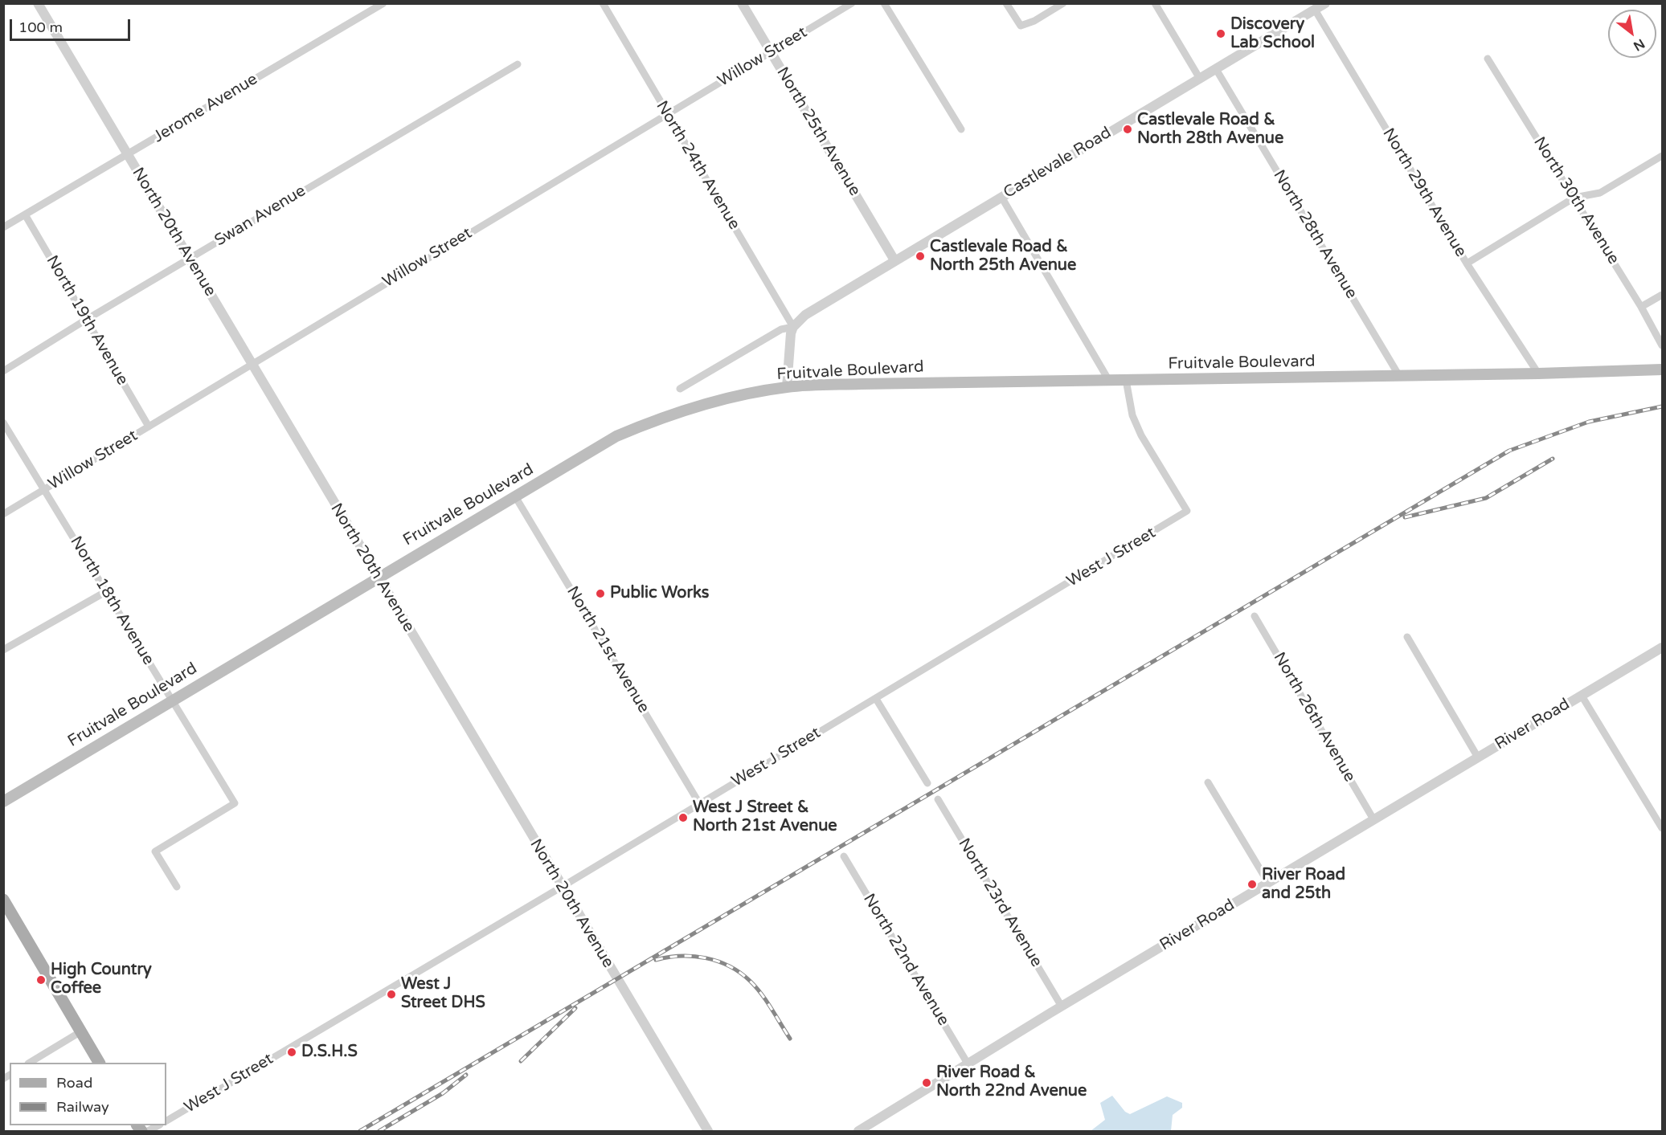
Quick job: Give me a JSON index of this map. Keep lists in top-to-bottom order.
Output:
{
  "streets": {
    "main road": ["Fruitvale Boulevard"],
    "street": [
      "Willow Street",
      "Jerome Avenue",
      "North 25th Avenue",
      "Castlevale Road",
      "North 24th Avenue",
      "North 29th Avenue",
      "North 30th Avenue",
      "Swan Avenue",
      "North 20th Avenue",
      "North 28th Avenue",
      "North 19th Avenue",
      "West J Street",
      "North 18th Avenue",
      "North 21st Avenue",
      "North 26th Avenue",
      "River Road",
      "North 23rd Avenue",
      "North 22nd Avenue"
    ]
  },
  "crossings": [
    ["Willow Street", "North 25th Avenue"],
    ["Willow Street", "North 24th Avenue"],
    ["Willow Street", "North 20th Avenue"],
    ["Willow Street", "North 19th Avenue"],
    ["Willow Street", "North 18th Avenue"],
    ["Jerome Avenue", "North 20th Avenue"],
    ["Jerome Avenue", "North 19th Avenue"],
    ["North 25th Avenue", "Castlevale Road"],
    ["Castlevale Road", "North 24th Avenue"],
    ["Castlevale Road", "North 29th Avenue"],
    ["Castlevale Road", "North 28th Avenue"],
    ["North 29th Avenue", "Fruitvale Boulevard"],
    ["Swan Avenue", "North 20th Avenue"],
    ["Swan Avenue", "North 19th Avenue"],
    ["North 20th Avenue", "Fruitvale Boulevard"],
    ["North 20th Avenue", "West J Street"],
    ["North 28th Avenue", "Fruitvale Boulevard"],
    ["Fruitvale Boulevard", "West J Street"],
    ["Fruitvale Boulevard", "North 18th Avenue"],
    ["Fruitvale Boulevard", "North 21st Avenue"],
    ["West J Street", "North 21st Avenue"],
    ["North 26th Avenue", "River Road"],
    ["River Road", "North 23rd Avenue"],
    ["River Road", "North 22nd Avenue"]
  ],
  "places": [
    "Discovery Lab School",
    "Castlevale Road & North 28th Avenue",
    "Castlevale Road & North 25th Avenue",
    "Public Works",
    "West J Street & North 21st Avenue",
    "River Road and 25th",
    "High Country Coffee",
    "West J Street DHS",
    "D.S.H.S",
    "River Road & North 22nd Avenue"
  ],
  "legend": ["Road", "Railway"],
  "scale_bar": "100 m",
  "north": "bottom right"
}
